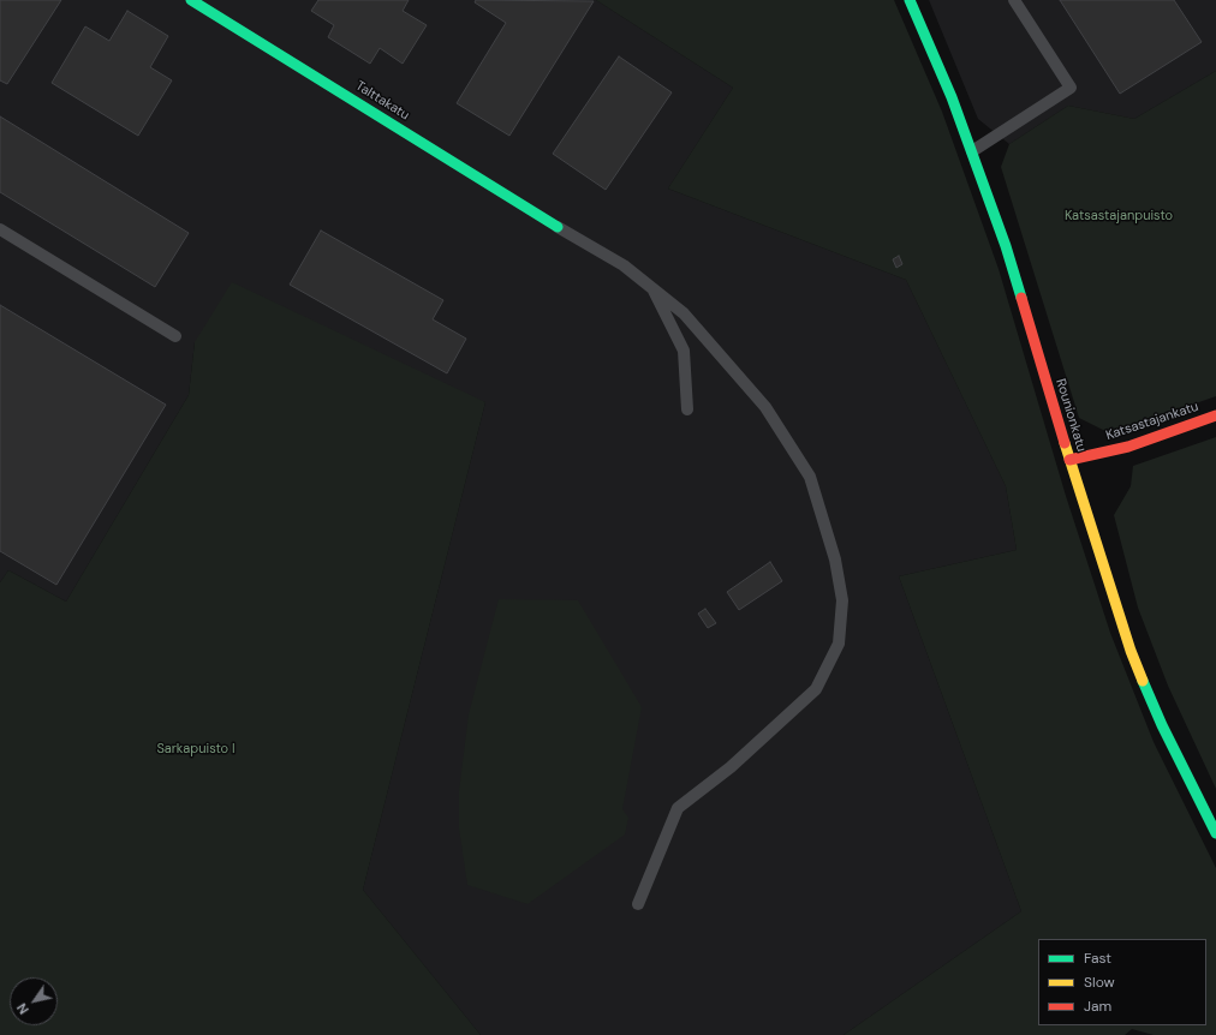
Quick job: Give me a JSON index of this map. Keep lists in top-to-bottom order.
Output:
{
  "streets": {
    "main road": ["Talttakatu", "Rounionkatu", "Katsastajankatu"]
  },
  "crossings": [
    ["Rounionkatu", "Katsastajankatu"]
  ],
  "parks": ["Katsastajanpuisto", "Sarkapuisto I"],
  "legend": ["Fast", "Slow", "Jam"],
  "north": "bottom left"
}
